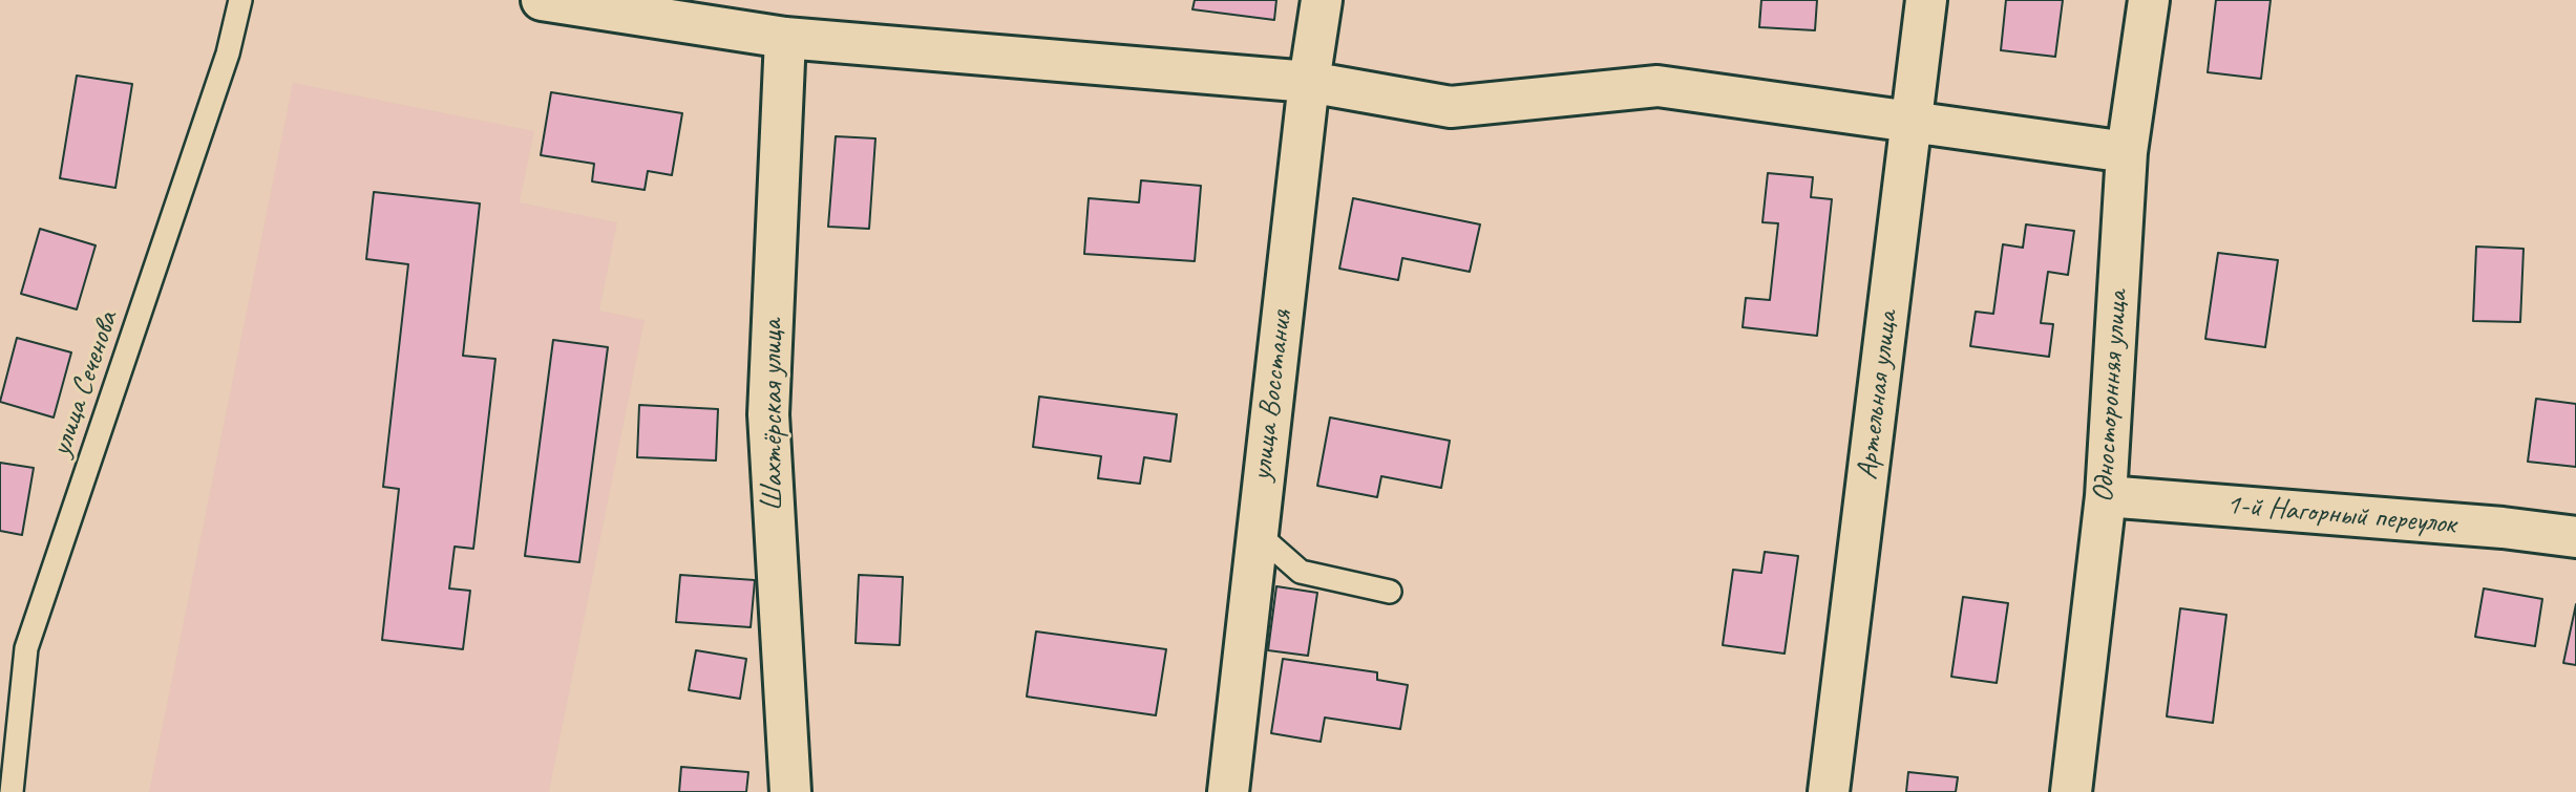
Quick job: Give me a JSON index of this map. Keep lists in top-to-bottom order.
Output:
{
  "streets": {
    "street": [
      "улица Восстания",
      "Артельная улица",
      "Односторонняя улица",
      "Шахтёрская улица",
      "1-й Нагорный переулок"
    ],
    "lane": ["улица Сеченова"]
  },
  "crossings": [
    ["Односторонняя улица", "1-й Нагорный переулок"]
  ]
}
